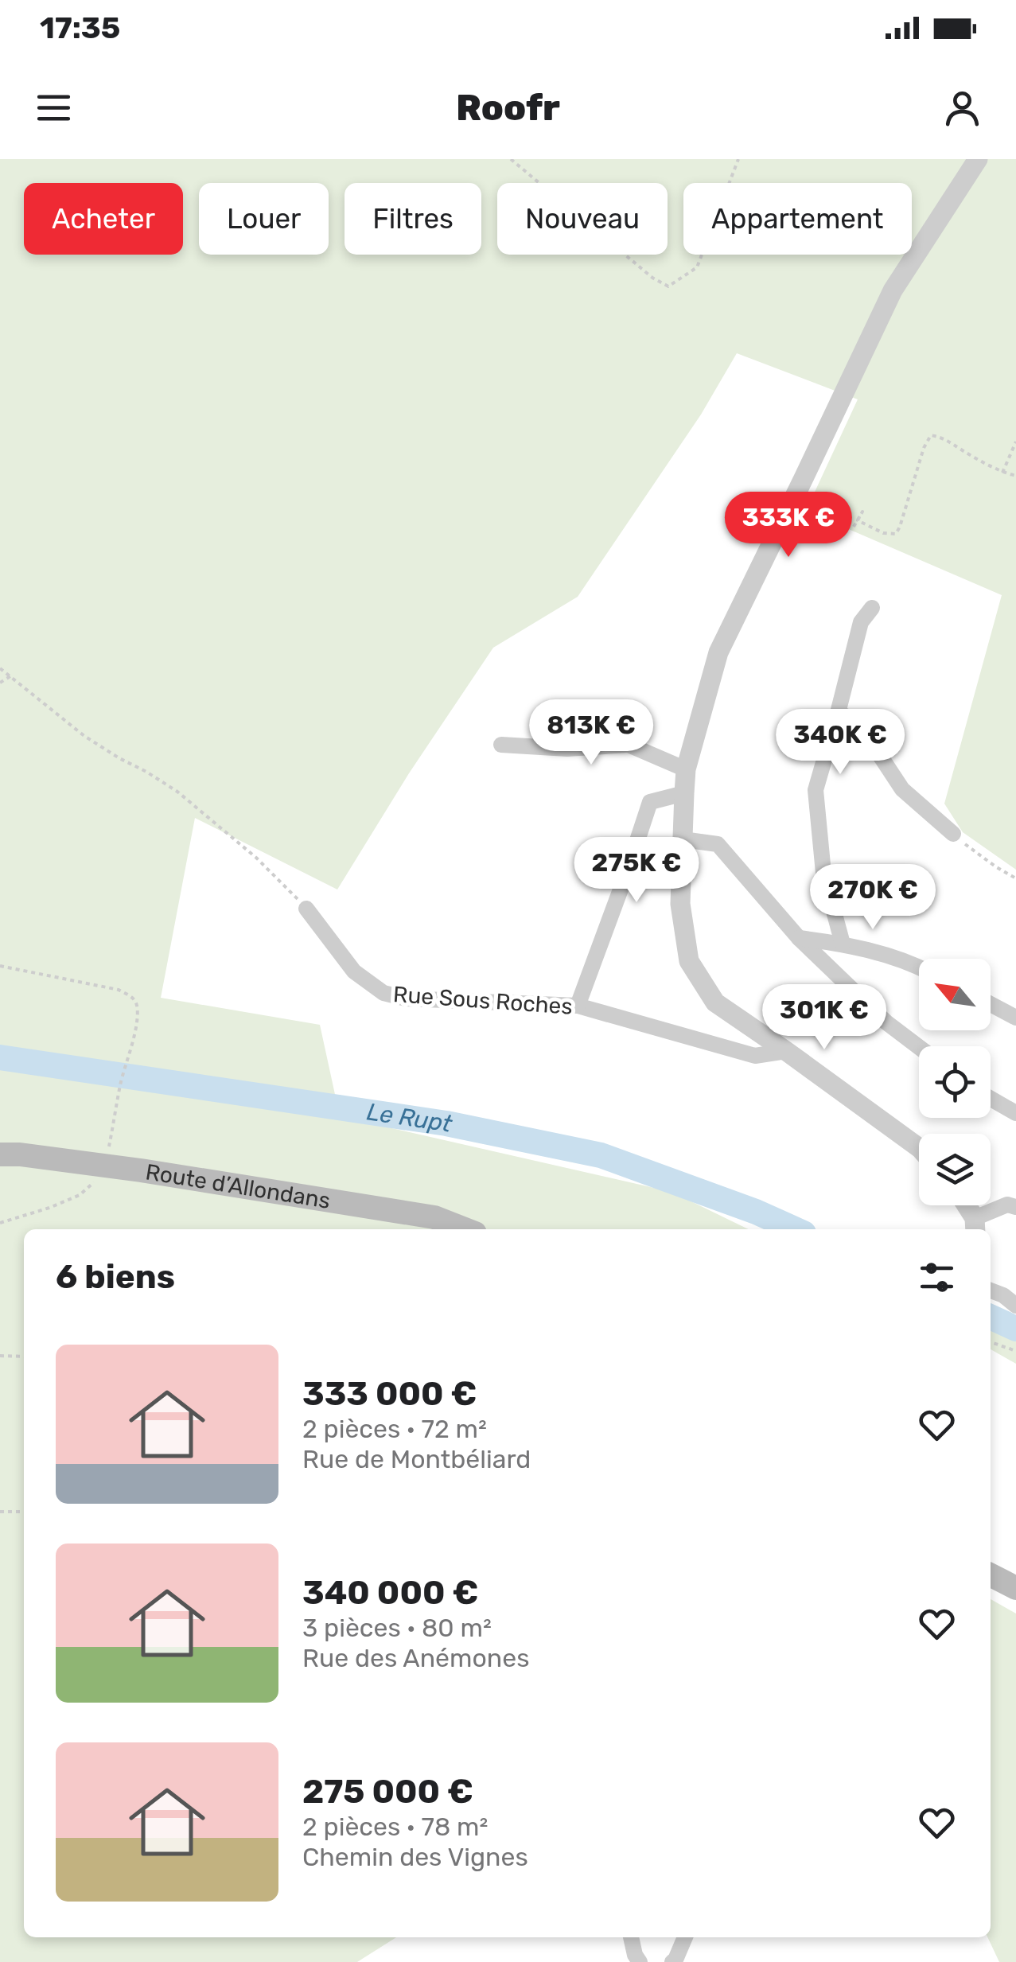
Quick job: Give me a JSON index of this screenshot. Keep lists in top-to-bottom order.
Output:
{
  "streets": {
    "main road": ["Route d’Allondans"],
    "street": ["Rue Sous Roches"]
  },
  "water": ["Le Rupt"],
  "north": "top left",
  "page": {
    "status": "17:35",
    "header": "Roofr",
    "chip": [
      "Acheter",
      "Louer",
      "Filtres",
      "Nouveau",
      "Appartement"
    ],
    "price": [
      "333K €",
      "813K €",
      "340K €",
      "275K €",
      "270K €",
      "301K €"
    ],
    "heading": "6 biens",
    "list": [
      {
        "name": "333 000 €",
        "note": "2 pièces · 72 m² · Rue de Montbéliard"
      },
      {
        "name": "340 000 €",
        "note": "3 pièces · 80 m² · Rue des Anémones"
      },
      {
        "name": "275 000 €",
        "note": "2 pièces · 78 m² · Chemin des Vignes"
      }
    ]
  }
}
